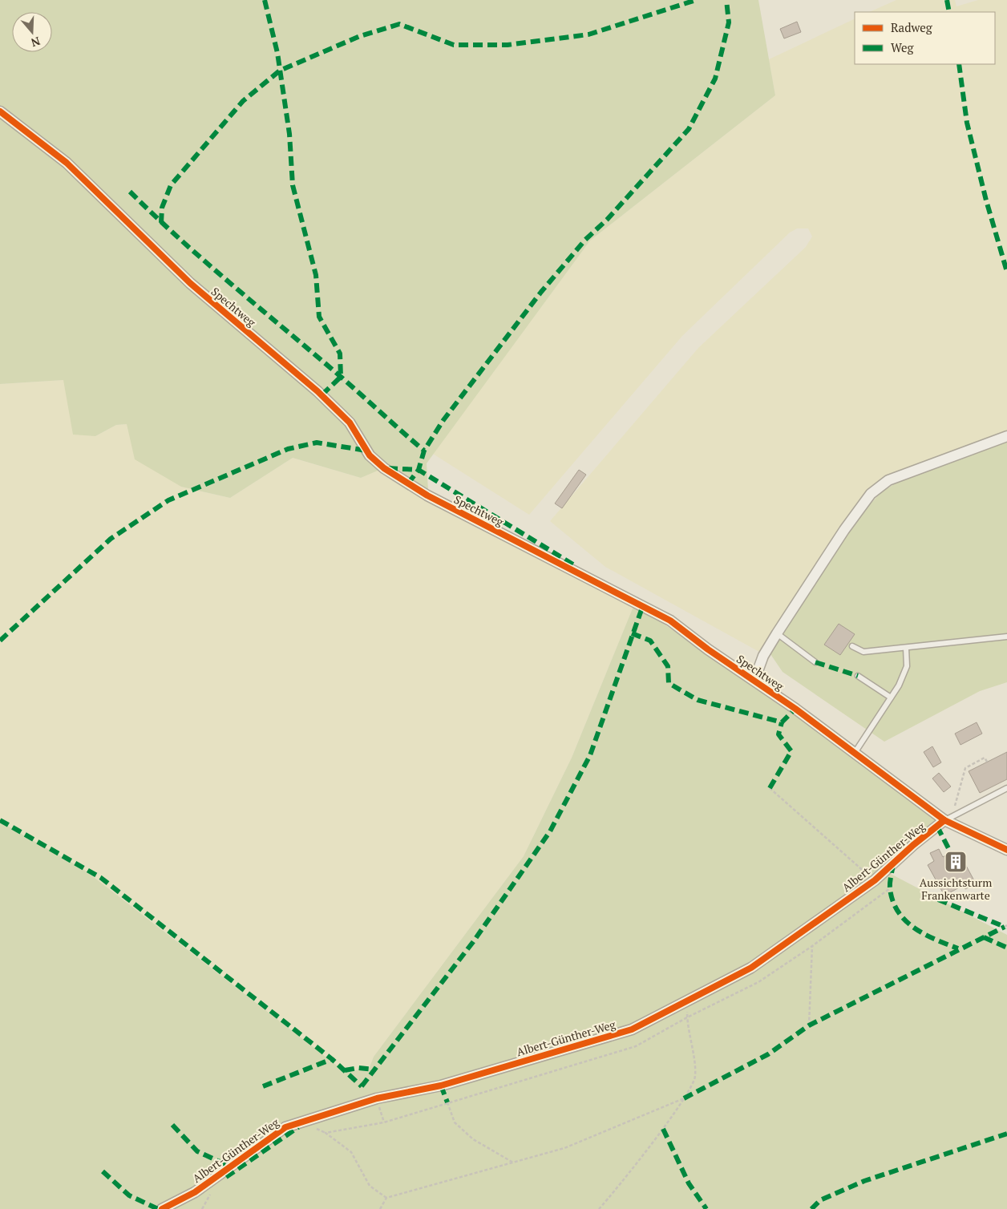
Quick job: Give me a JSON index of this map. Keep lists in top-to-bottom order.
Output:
{
  "streets": {
    "street": ["Spechtweg", "Albert-Günther-Weg"]
  },
  "crossings": [
    ["Spechtweg", "Albert-Günther-Weg"]
  ],
  "places": {
    "building": ["Aussichtsturm Frankenwarte"]
  },
  "legend": ["Radweg", "Weg"],
  "north": "bottom"
}
